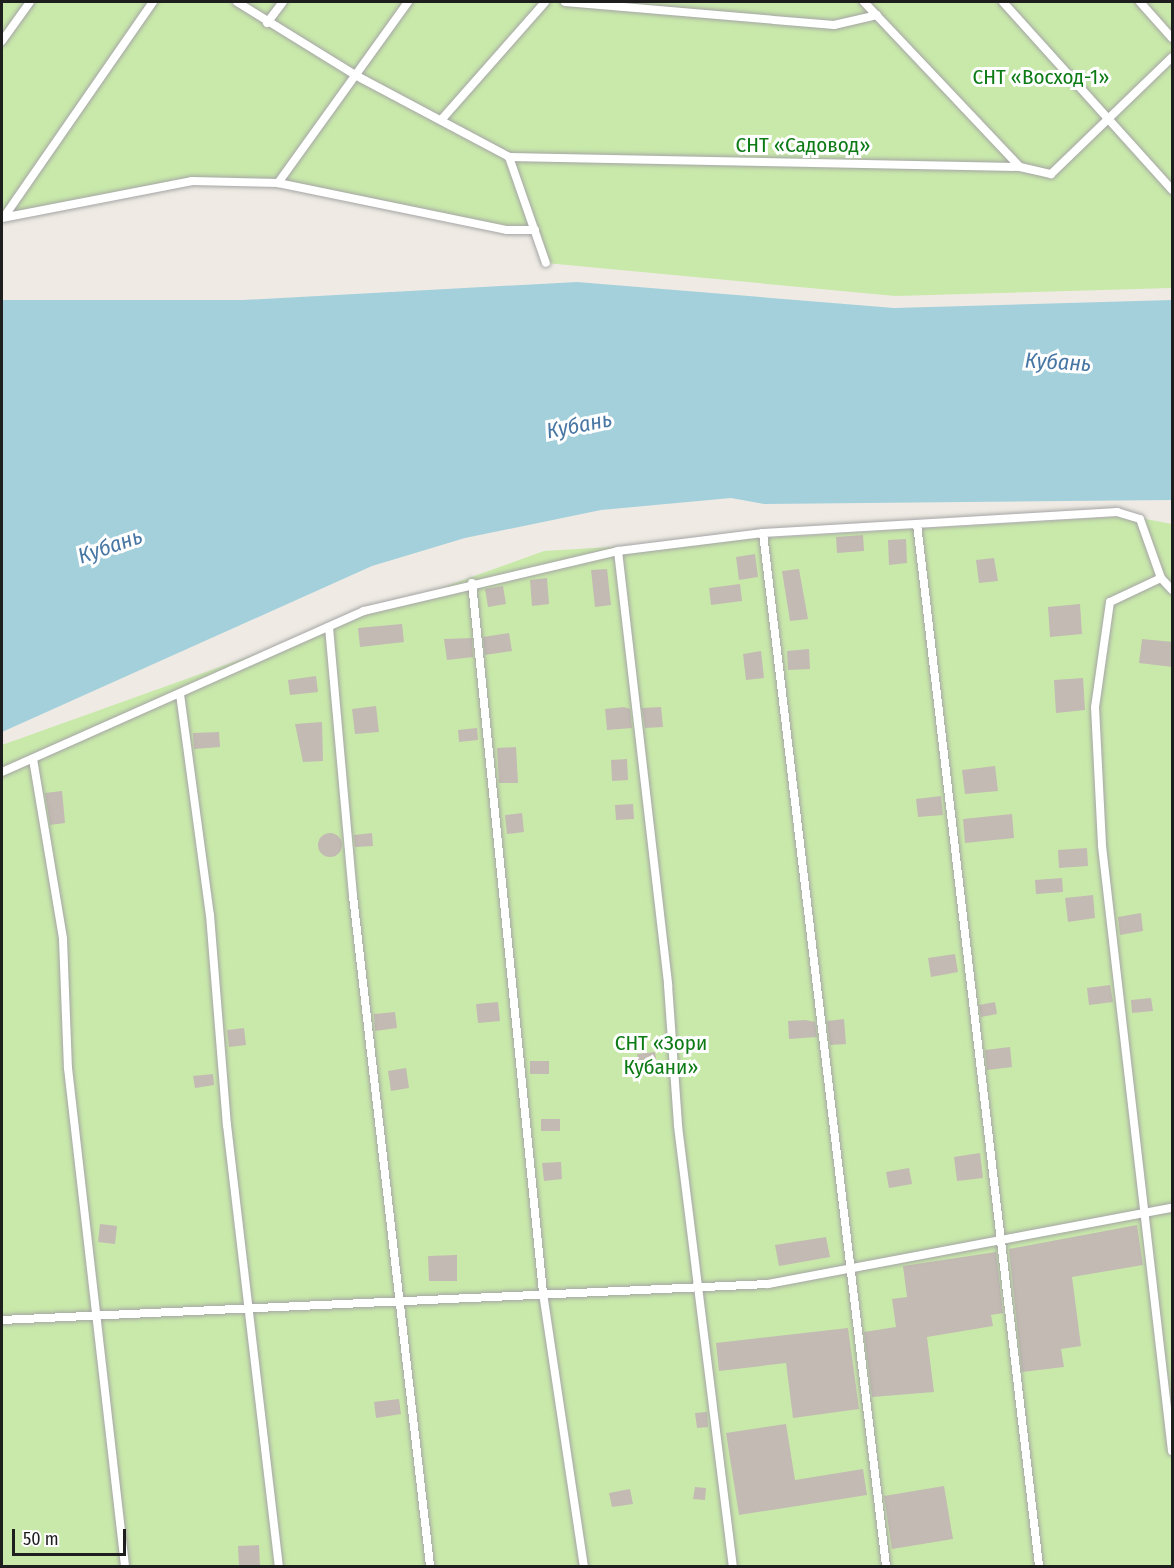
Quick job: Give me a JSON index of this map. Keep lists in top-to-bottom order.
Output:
{
  "water": ["Кубань"],
  "parks": ["СНТ «Восход-1»", "СНТ «Садовод»", "СНТ «Зори Кубани»"],
  "scale_bar": "50 m"
}
